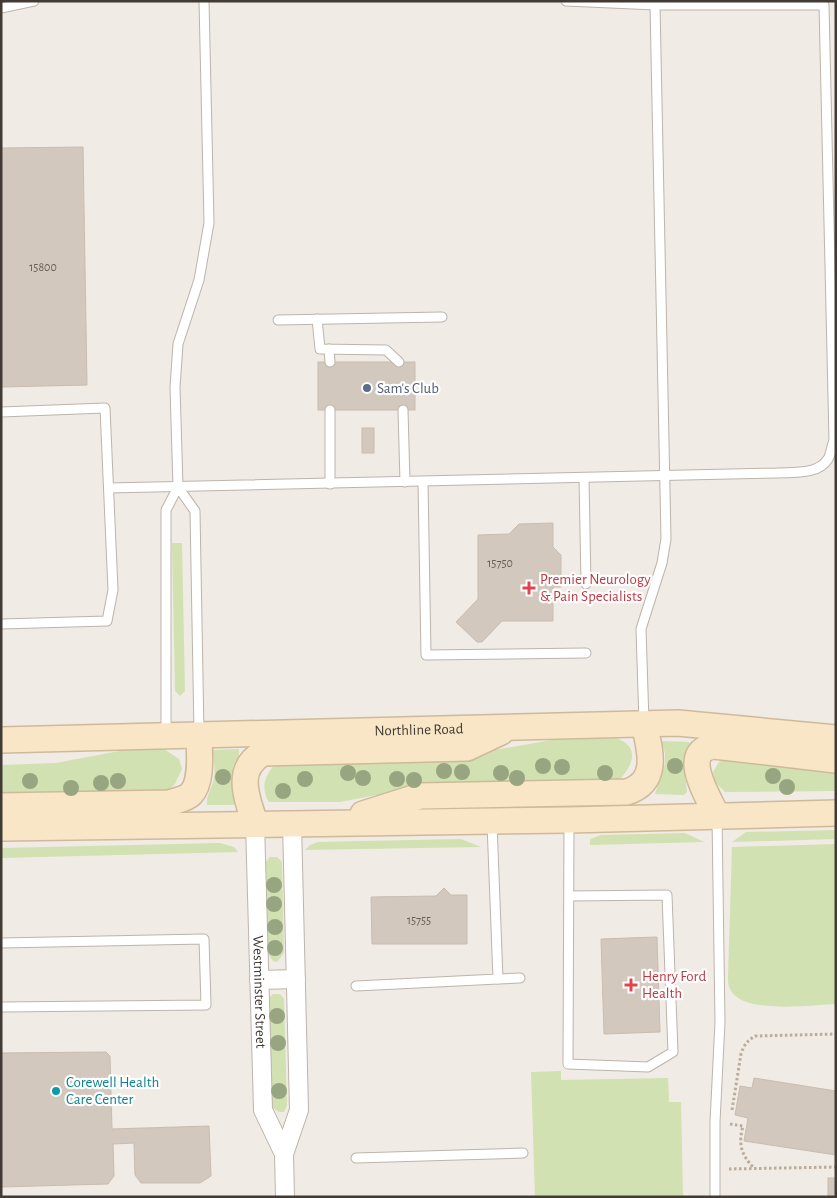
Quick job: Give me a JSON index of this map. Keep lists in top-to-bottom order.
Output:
{
  "streets": {
    "main road": ["Northline Road"],
    "street": ["Westminster Street"]
  },
  "places": {
    "other": ["Sam's Club", "Corewell Health Care Center"],
    "health": ["Premier Neurology & Pain Specialists", "Henry Ford Health"]
  },
  "house_numbers": ["15800", "15750", "15755"]
}
